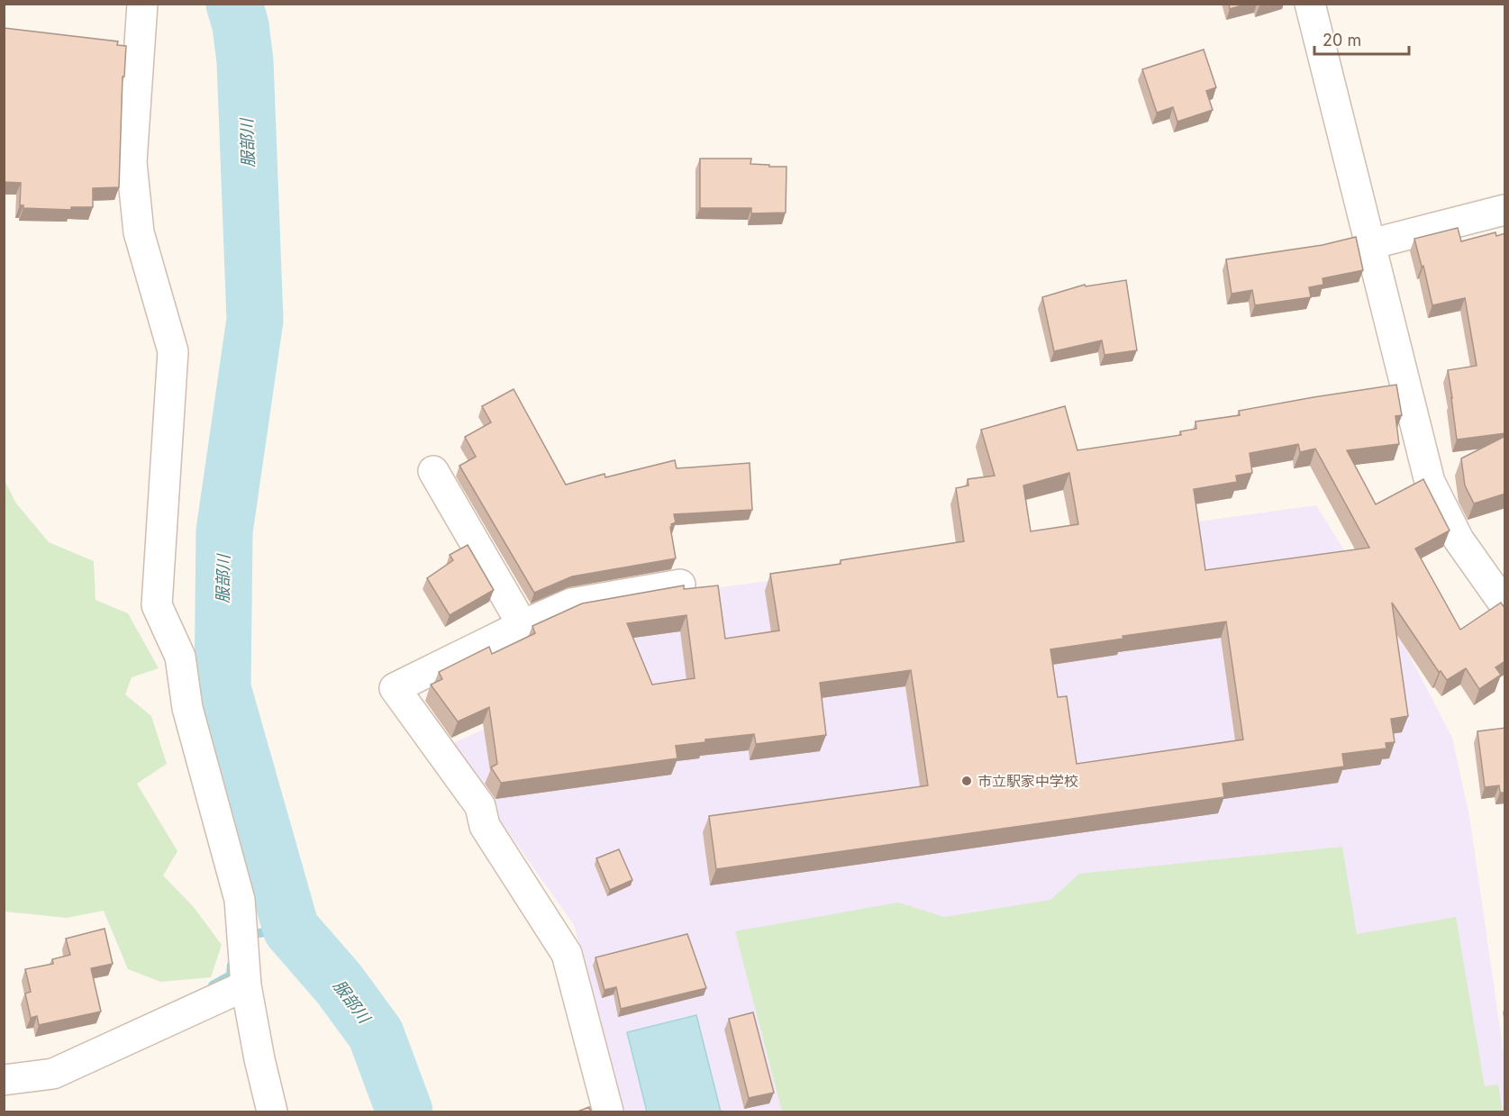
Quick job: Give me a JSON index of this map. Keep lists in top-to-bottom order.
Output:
{
  "water": ["服部川"],
  "places": ["市立駅家中学校"],
  "scale_bar": "20 m"
}
